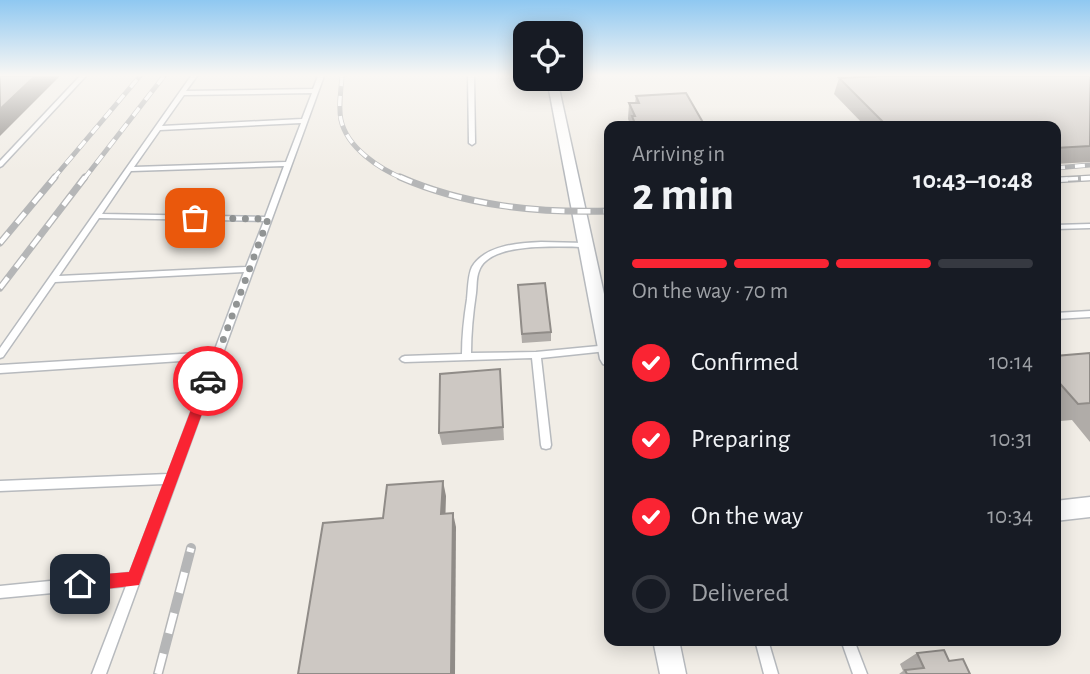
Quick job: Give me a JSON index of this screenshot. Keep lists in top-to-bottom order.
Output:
{
  "page": {
    "heading": ["2 min", "Arriving in", "10:43–10:48"],
    "bar": "On the way · 70 m",
    "list": [
      ["Confirmed", "10:14"],
      ["Preparing", "10:31"],
      ["On the way", "10:34"],
      "Delivered"
    ]
  }
}
